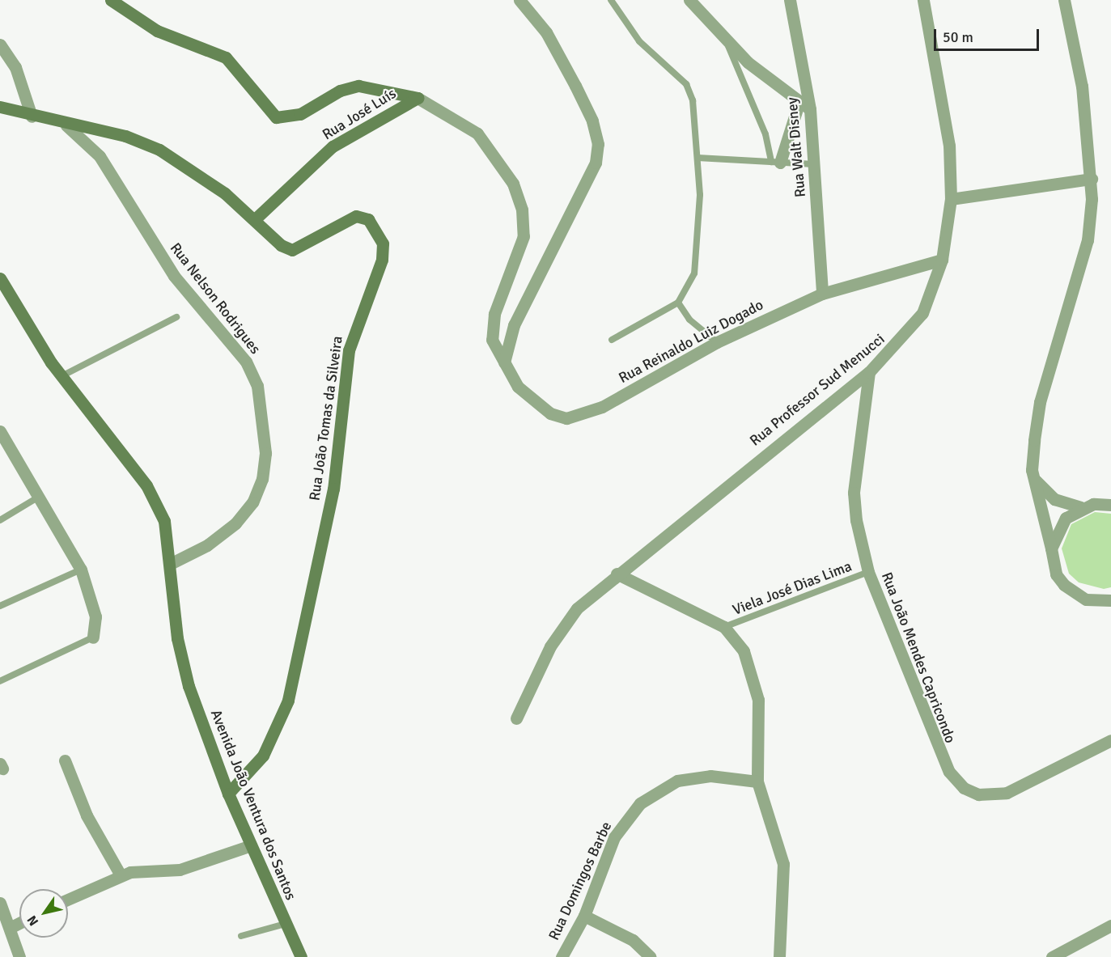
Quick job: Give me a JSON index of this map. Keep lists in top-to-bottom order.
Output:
{
  "streets": {
    "street": [
      "Rua José Luís",
      "Rua Walt Disney",
      "Rua Nelson Rodrigues",
      "Rua Reinaldo Luiz Dogado",
      "Rua Professor Sud Menucci",
      "Rua João Tomas da Silveira",
      "Rua João Mendes Capricondo",
      "Avenida João Ventura dos Santos",
      "Rua Domingos Barbe"
    ],
    "lane": ["Viela José Dias Lima"]
  },
  "crossings": [
    ["Rua José Luís", "Rua Reinaldo Luiz Dogado"],
    ["Rua José Luís", "Rua João Tomas da Silveira"],
    ["Rua Walt Disney", "Rua Reinaldo Luiz Dogado"],
    ["Rua Nelson Rodrigues", "Rua João Tomas da Silveira"],
    ["Rua Nelson Rodrigues", "Avenida João Ventura dos Santos"],
    ["Rua Reinaldo Luiz Dogado", "Rua Professor Sud Menucci"],
    ["Rua Professor Sud Menucci", "Rua João Mendes Capricondo"],
    ["Rua João Tomas da Silveira", "Avenida João Ventura dos Santos"],
    ["Viela José Dias Lima", "Rua João Mendes Capricondo"]
  ],
  "scale_bar": "50 m",
  "north": "bottom left"
}
